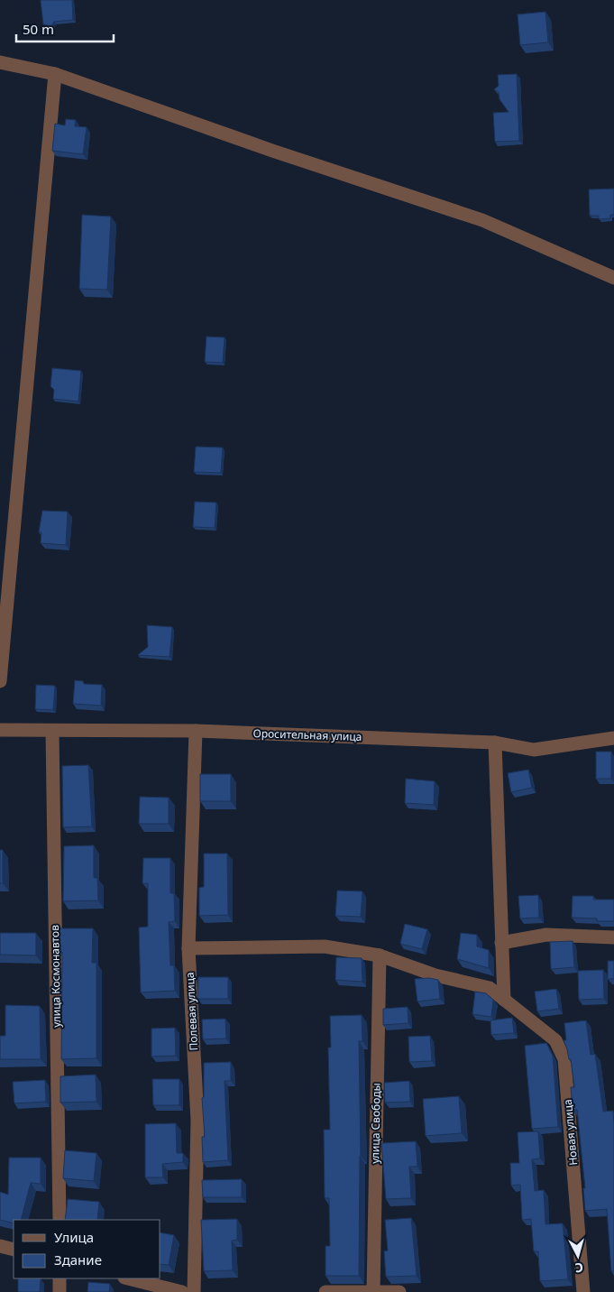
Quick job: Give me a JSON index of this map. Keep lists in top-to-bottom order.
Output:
{
  "streets": {
    "street": [
      "Оросительная улица",
      "улица Космонавтов",
      "Полевая улица",
      "улица Свободы",
      "Новая улица"
    ]
  },
  "crossings": [
    ["Оросительная улица", "улица Космонавтов"],
    ["Оросительная улица", "Полевая улица"],
    ["Полевая улица", "Новая улица"],
    ["улица Свободы", "Новая улица"]
  ],
  "legend": ["Улица", "Здание"],
  "scale_bar": "50 m",
  "north": "bottom"
}
